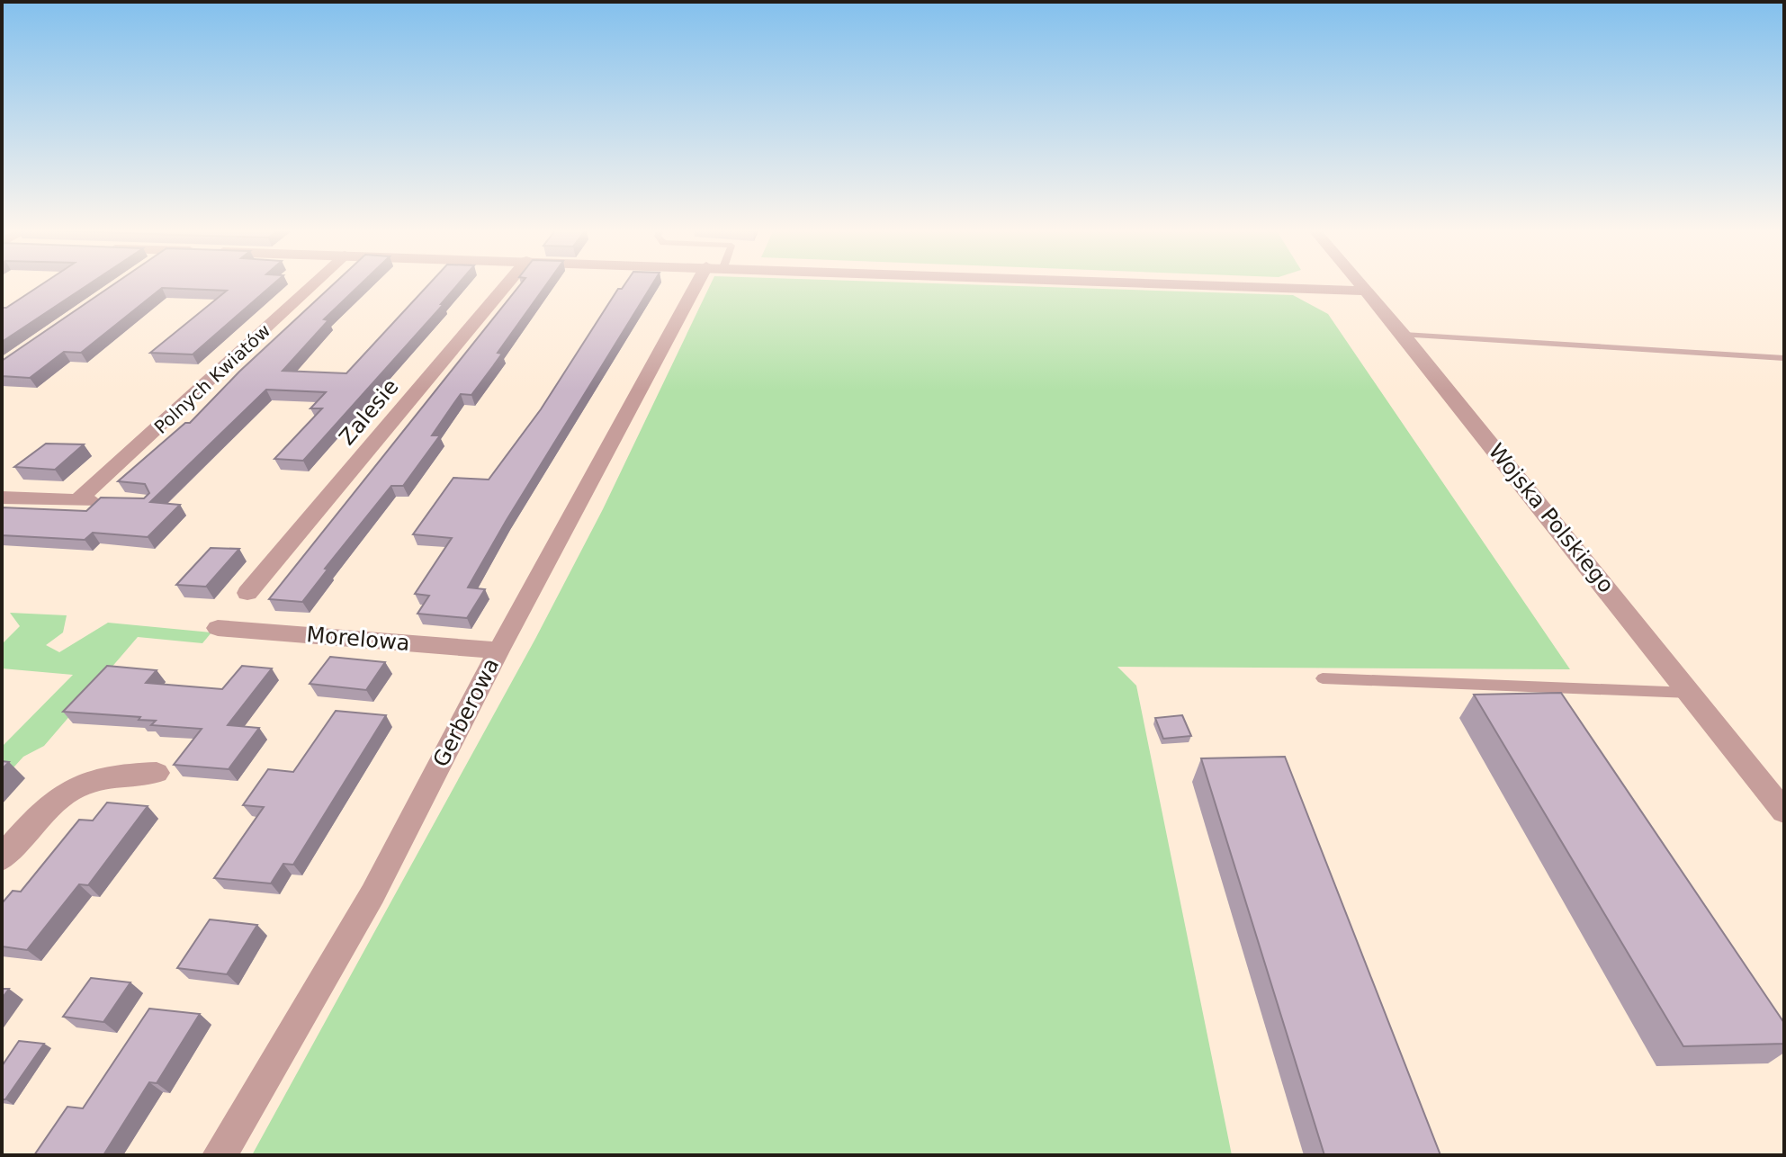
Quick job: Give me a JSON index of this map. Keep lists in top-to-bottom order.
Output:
{
  "streets": {
    "street": [
      "Polnych Kwiatów",
      "Zalesie",
      "Wojska Polskiego",
      "Morelowa",
      "Gerberowa"
    ]
  },
  "crossings": [
    ["Morelowa", "Gerberowa"]
  ]
}
